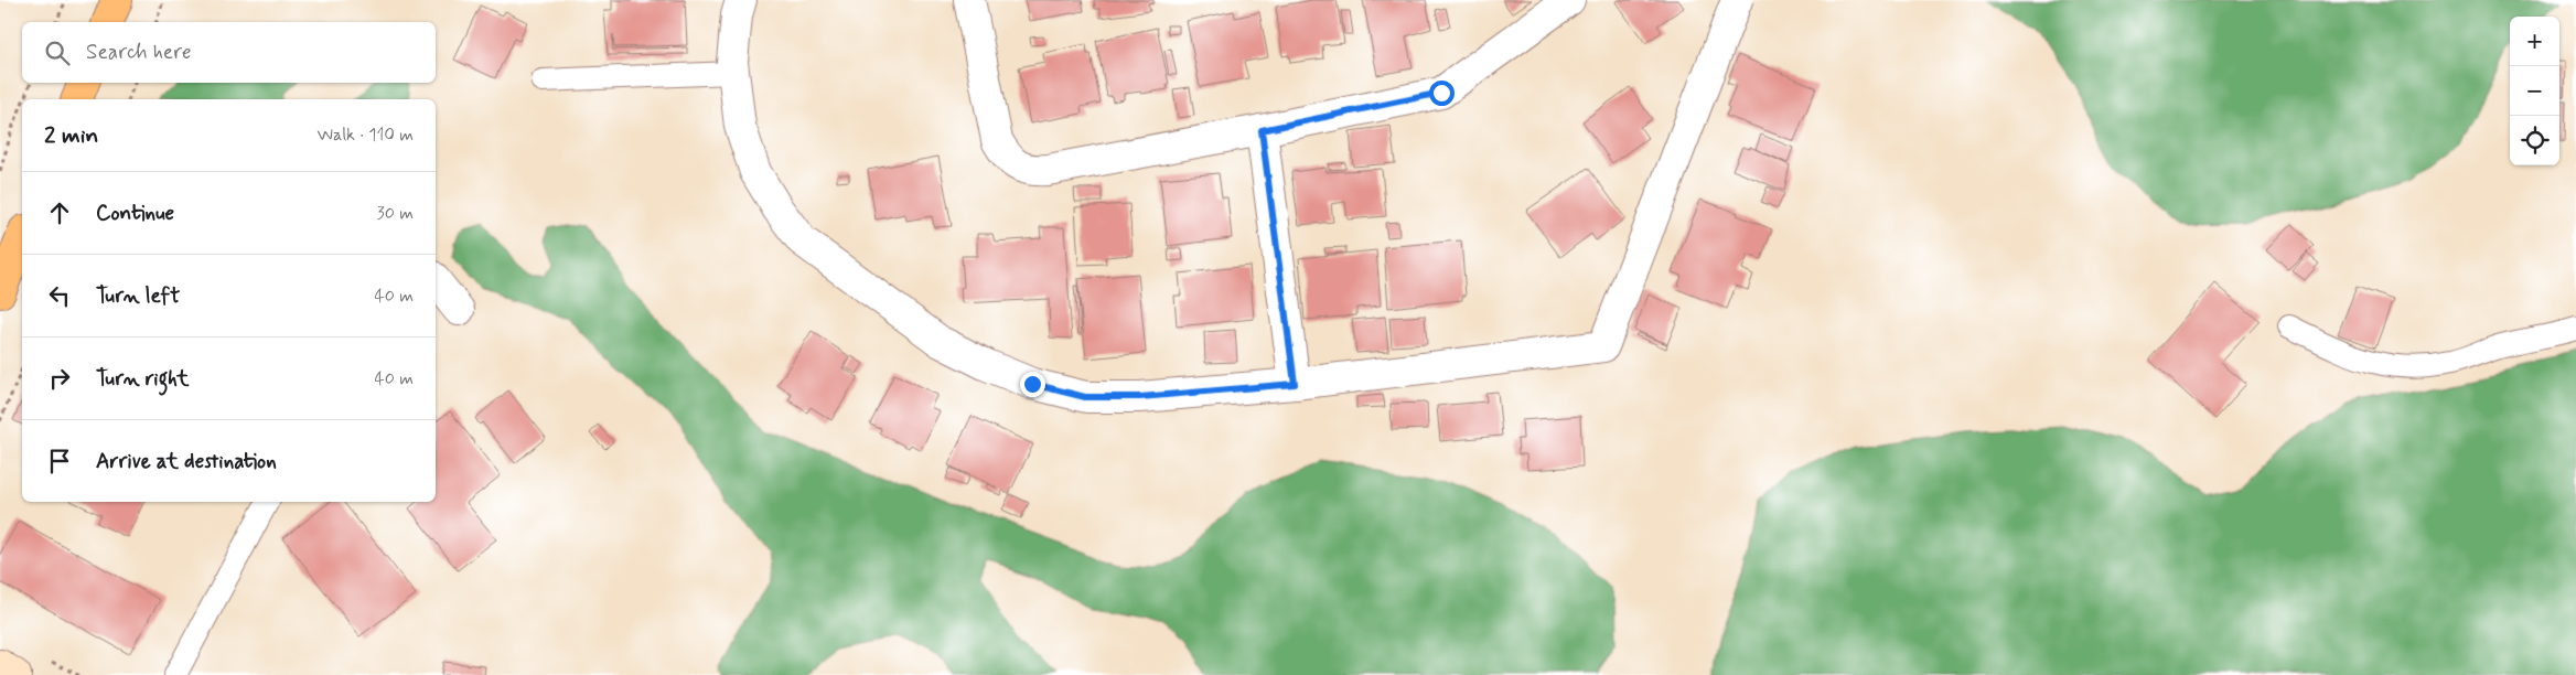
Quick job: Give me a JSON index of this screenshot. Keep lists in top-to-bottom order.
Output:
{
  "page": {
    "map_buttons": ["+", "−"],
    "search": "Search here",
    "heading": ["2 min", "Walk · 110 m"],
    "list": [
      ["Continue", "30 m"],
      ["Turn left", "40 m"],
      ["Turn right", "40 m"],
      "Arrive at destination"
    ]
  }
}
